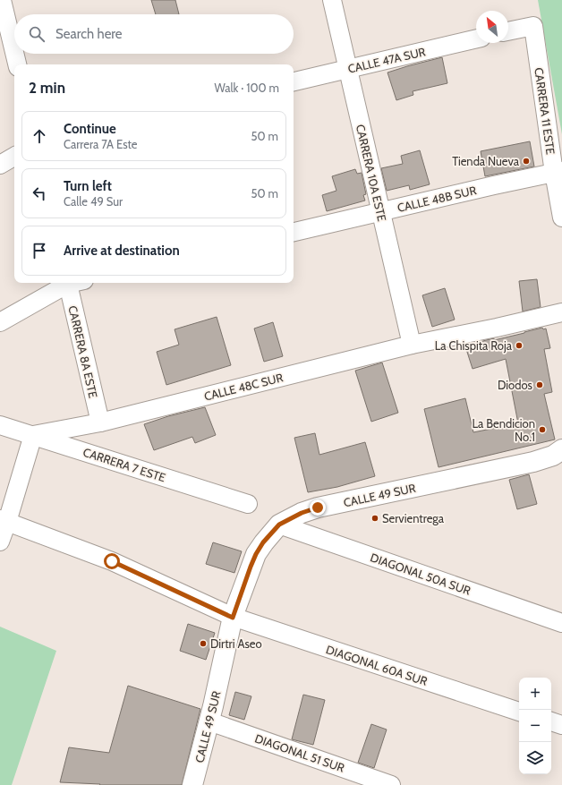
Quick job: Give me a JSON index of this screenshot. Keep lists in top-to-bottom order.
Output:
{
  "streets": {
    "street": [
      "CALLE 47A SUR",
      "CARRERA 11 ESTE",
      "CARRERA 10A ESTE",
      "CALLE 48B SUR",
      "CARRERA 8A ESTE",
      "CALLE 48C SUR",
      "CARRERA 7 ESTE",
      "CALLE 49 SUR",
      "DIAGONAL 50A SUR",
      "DIAGONAL 60A SUR",
      "DIAGONAL 51 SUR"
    ]
  },
  "crossings": [
    ["CALLE 47A SUR", "CARRERA 10A ESTE"],
    ["CARRERA 11 ESTE", "CALLE 48B SUR"],
    ["CARRERA 10A ESTE", "CALLE 48B SUR"],
    ["CARRERA 10A ESTE", "CALLE 48C SUR"],
    ["CARRERA 8A ESTE", "CALLE 48C SUR"],
    ["CALLE 48C SUR", "CARRERA 7 ESTE"],
    ["CALLE 49 SUR", "DIAGONAL 50A SUR"],
    ["CALLE 49 SUR", "DIAGONAL 60A SUR"],
    ["CALLE 49 SUR", "DIAGONAL 51 SUR"]
  ],
  "places": [
    "Tienda Nueva",
    "La Chispita Roja",
    "Diodos",
    "La Bendicion No.1",
    "Servientrega",
    "Dirtri Aseo"
  ],
  "north": "top left",
  "page": {
    "search": "Search here",
    "heading": ["2 min", "Walk · 100 m"],
    "list": [
      ["Continue", "Carrera 7A Este", "50 m"],
      ["Turn left", "Calle 49 Sur", "50 m"],
      "Arrive at destination"
    ],
    "map_buttons": ["+", "−"]
  }
}
